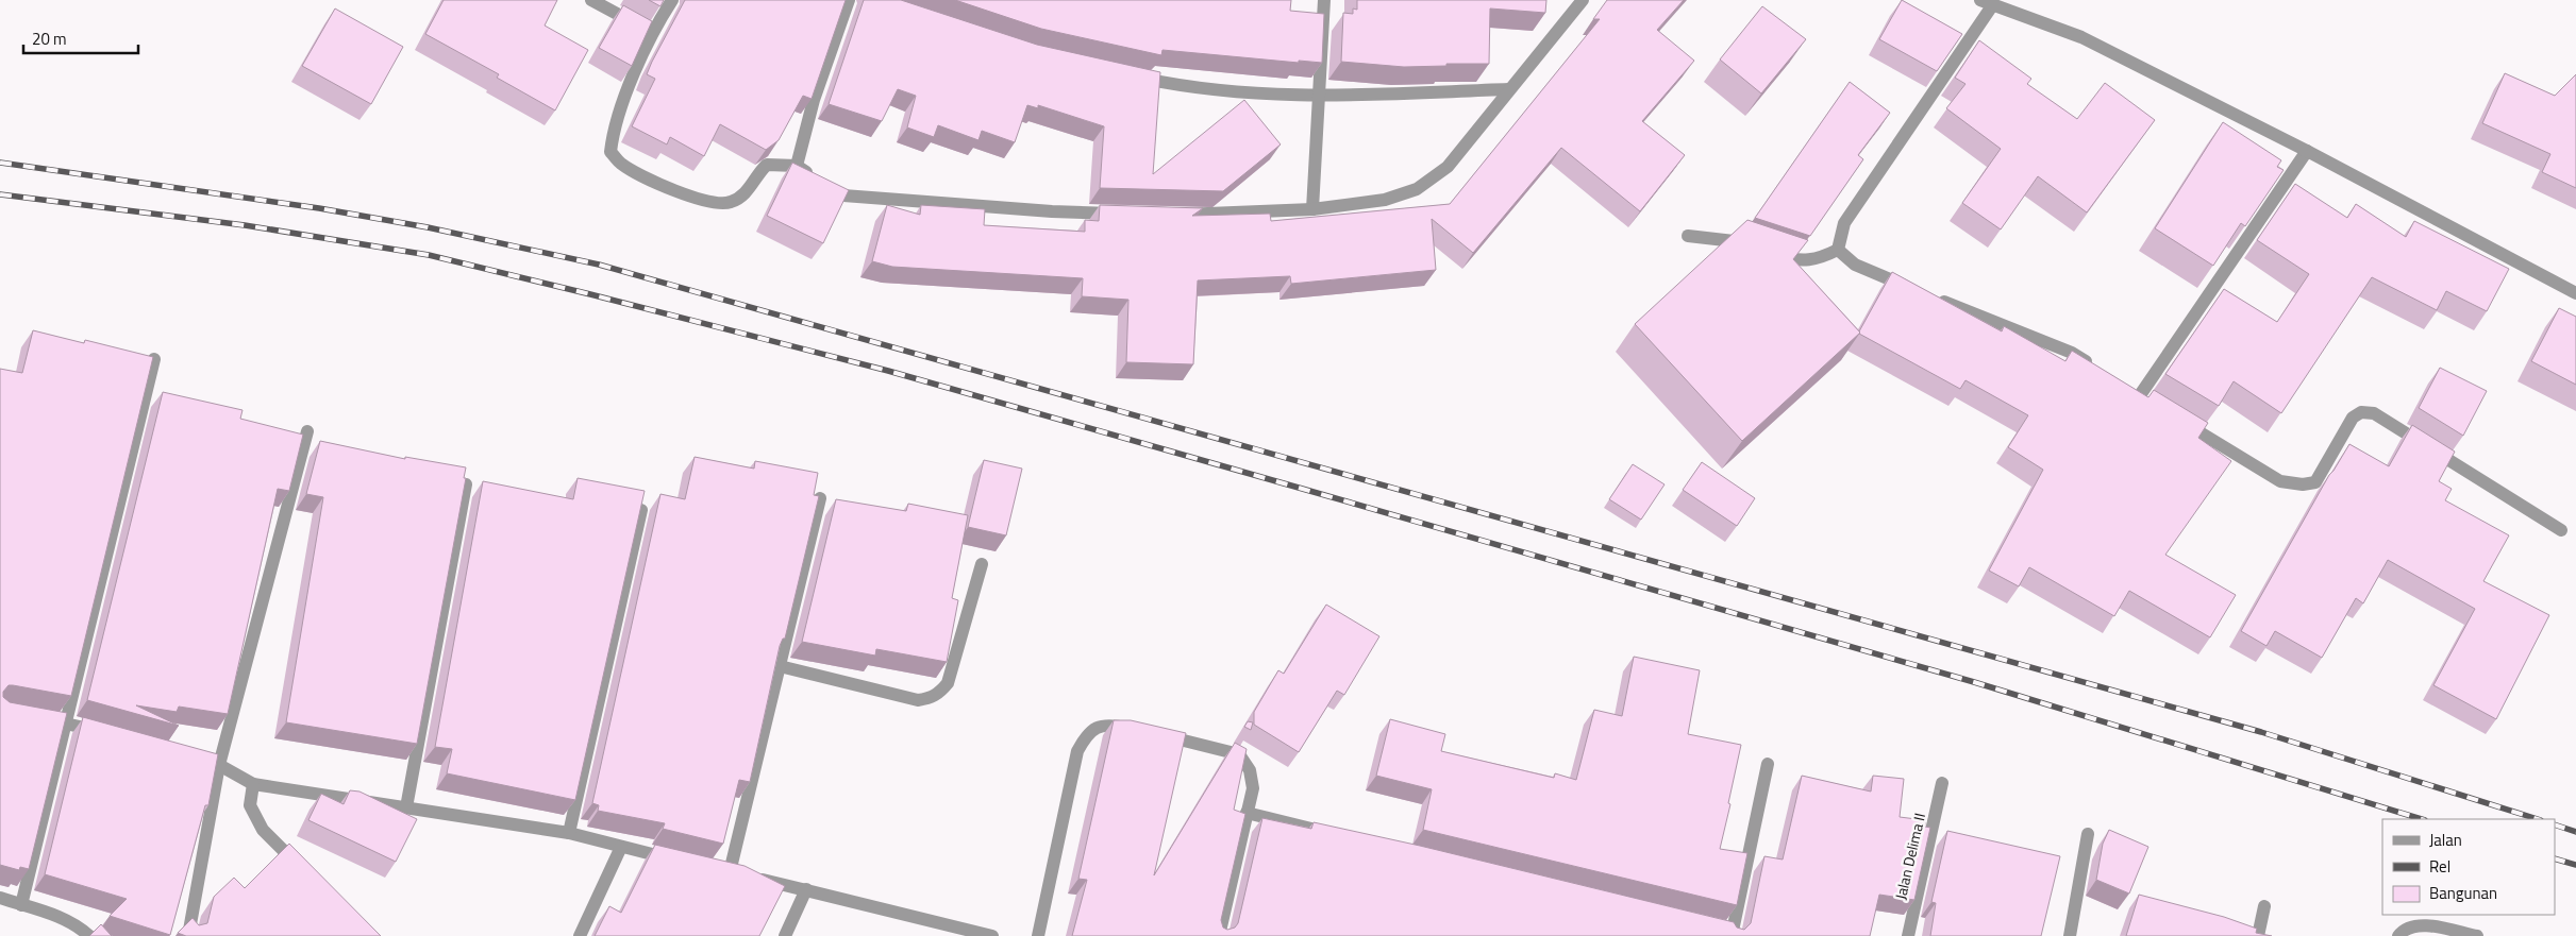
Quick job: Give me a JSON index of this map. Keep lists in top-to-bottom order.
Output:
{
  "streets": {
    "street": ["Jalan Delima II"]
  },
  "legend": ["Jalan", "Rel", "Bangunan"],
  "scale_bar": "20 m"
}
